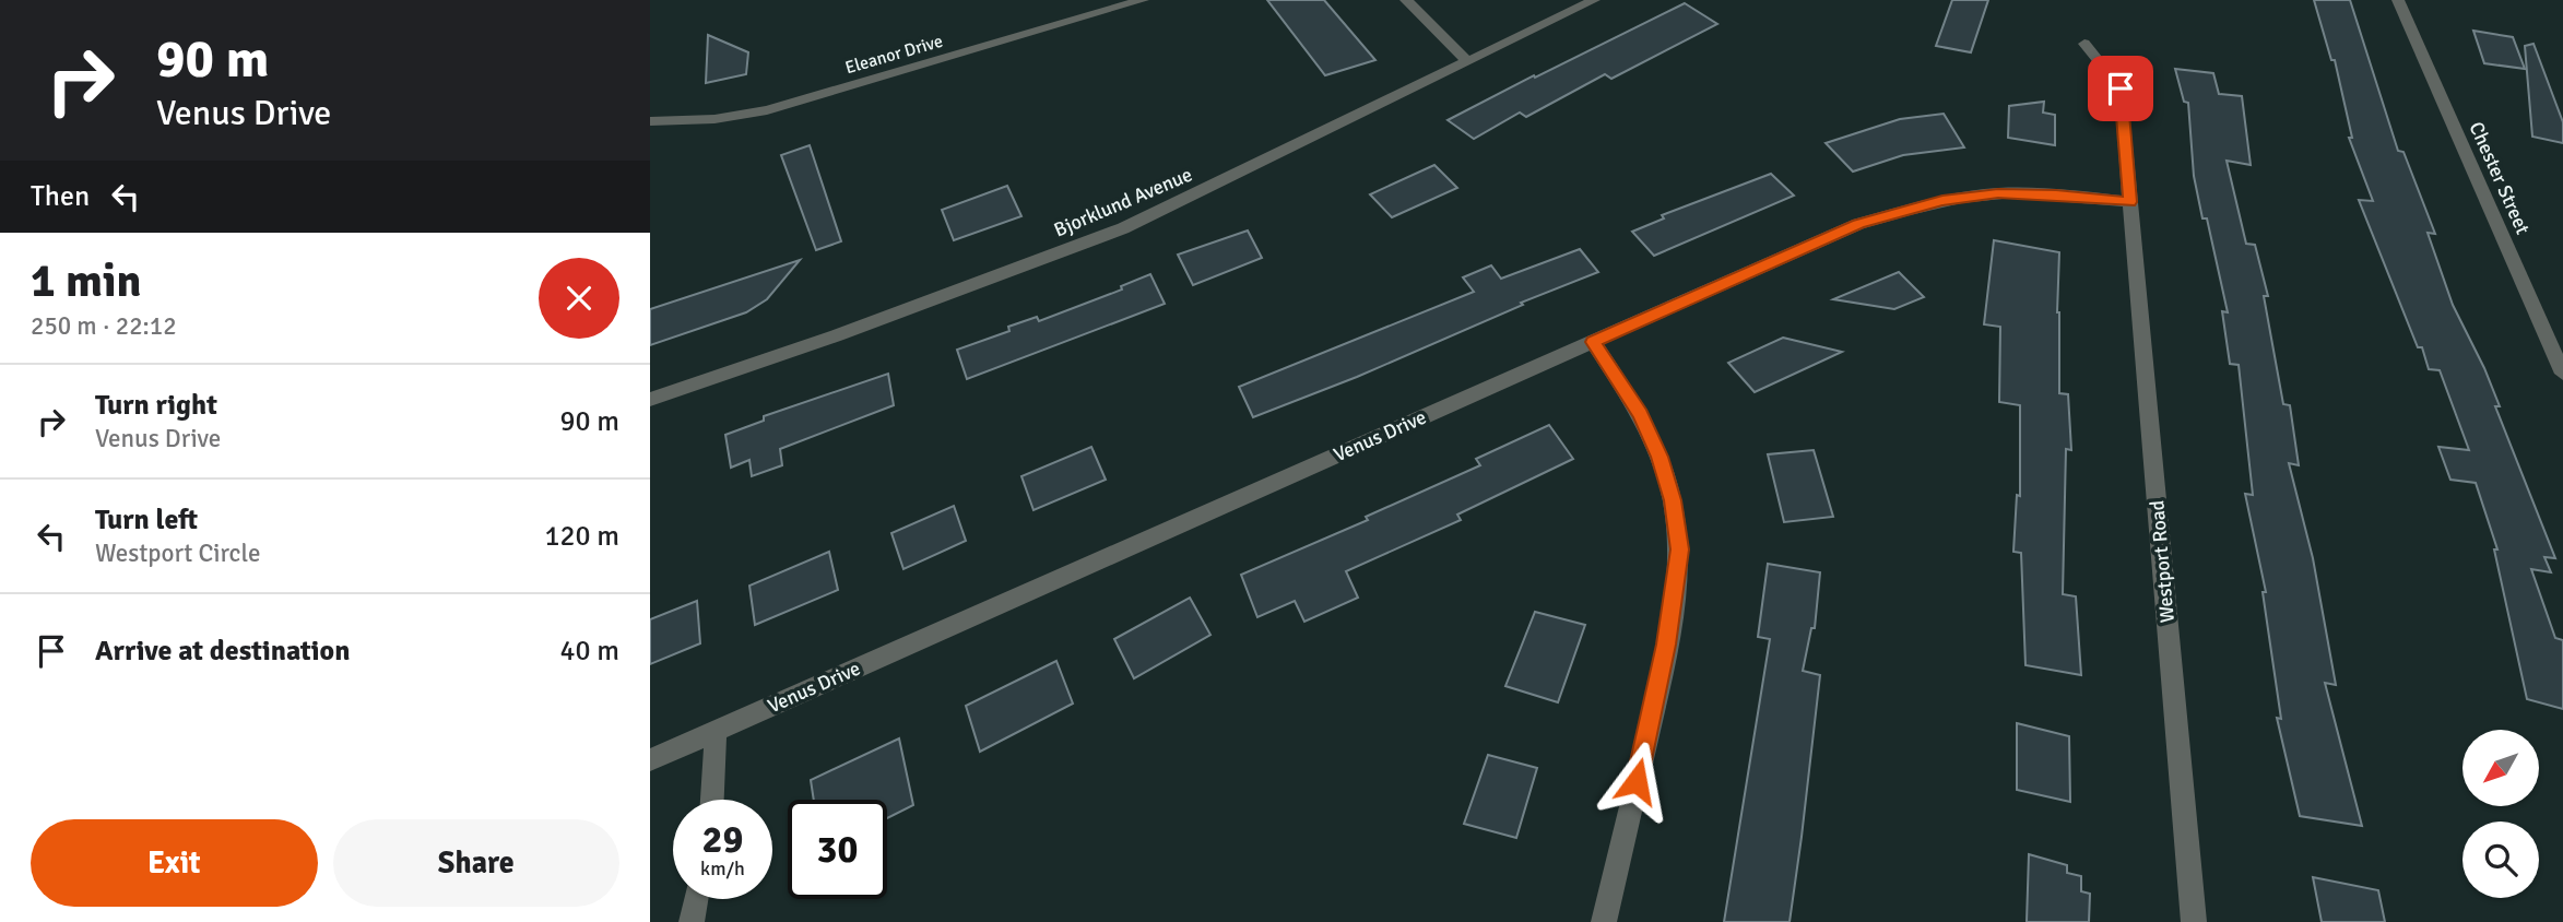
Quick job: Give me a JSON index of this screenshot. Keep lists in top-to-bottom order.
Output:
{
  "streets": {
    "street": [
      "Eleanor Drive",
      "Chester Street",
      "Bjorklund Avenue",
      "Venus Drive",
      "Westport Road"
    ]
  },
  "crossings": [
    ["Venus Drive", "Westport Road"]
  ],
  "north": "bottom left",
  "page": {
    "turn": ["90 m", "Venus Drive"],
    "then": "Then",
    "heading": ["1 min", "250 m · 22:12"],
    "list": [
      {
        "name": "Turn right",
        "note": "Venus Drive",
        "value": "90 m"
      },
      {
        "name": "Turn left",
        "note": "Westport Circle",
        "value": "120 m"
      },
      {
        "name": "Arrive at destination",
        "value": "40 m"
      }
    ],
    "speed": "29 km/h",
    "limit": "30",
    "buttons": ["Exit", "Share"]
  }
}
